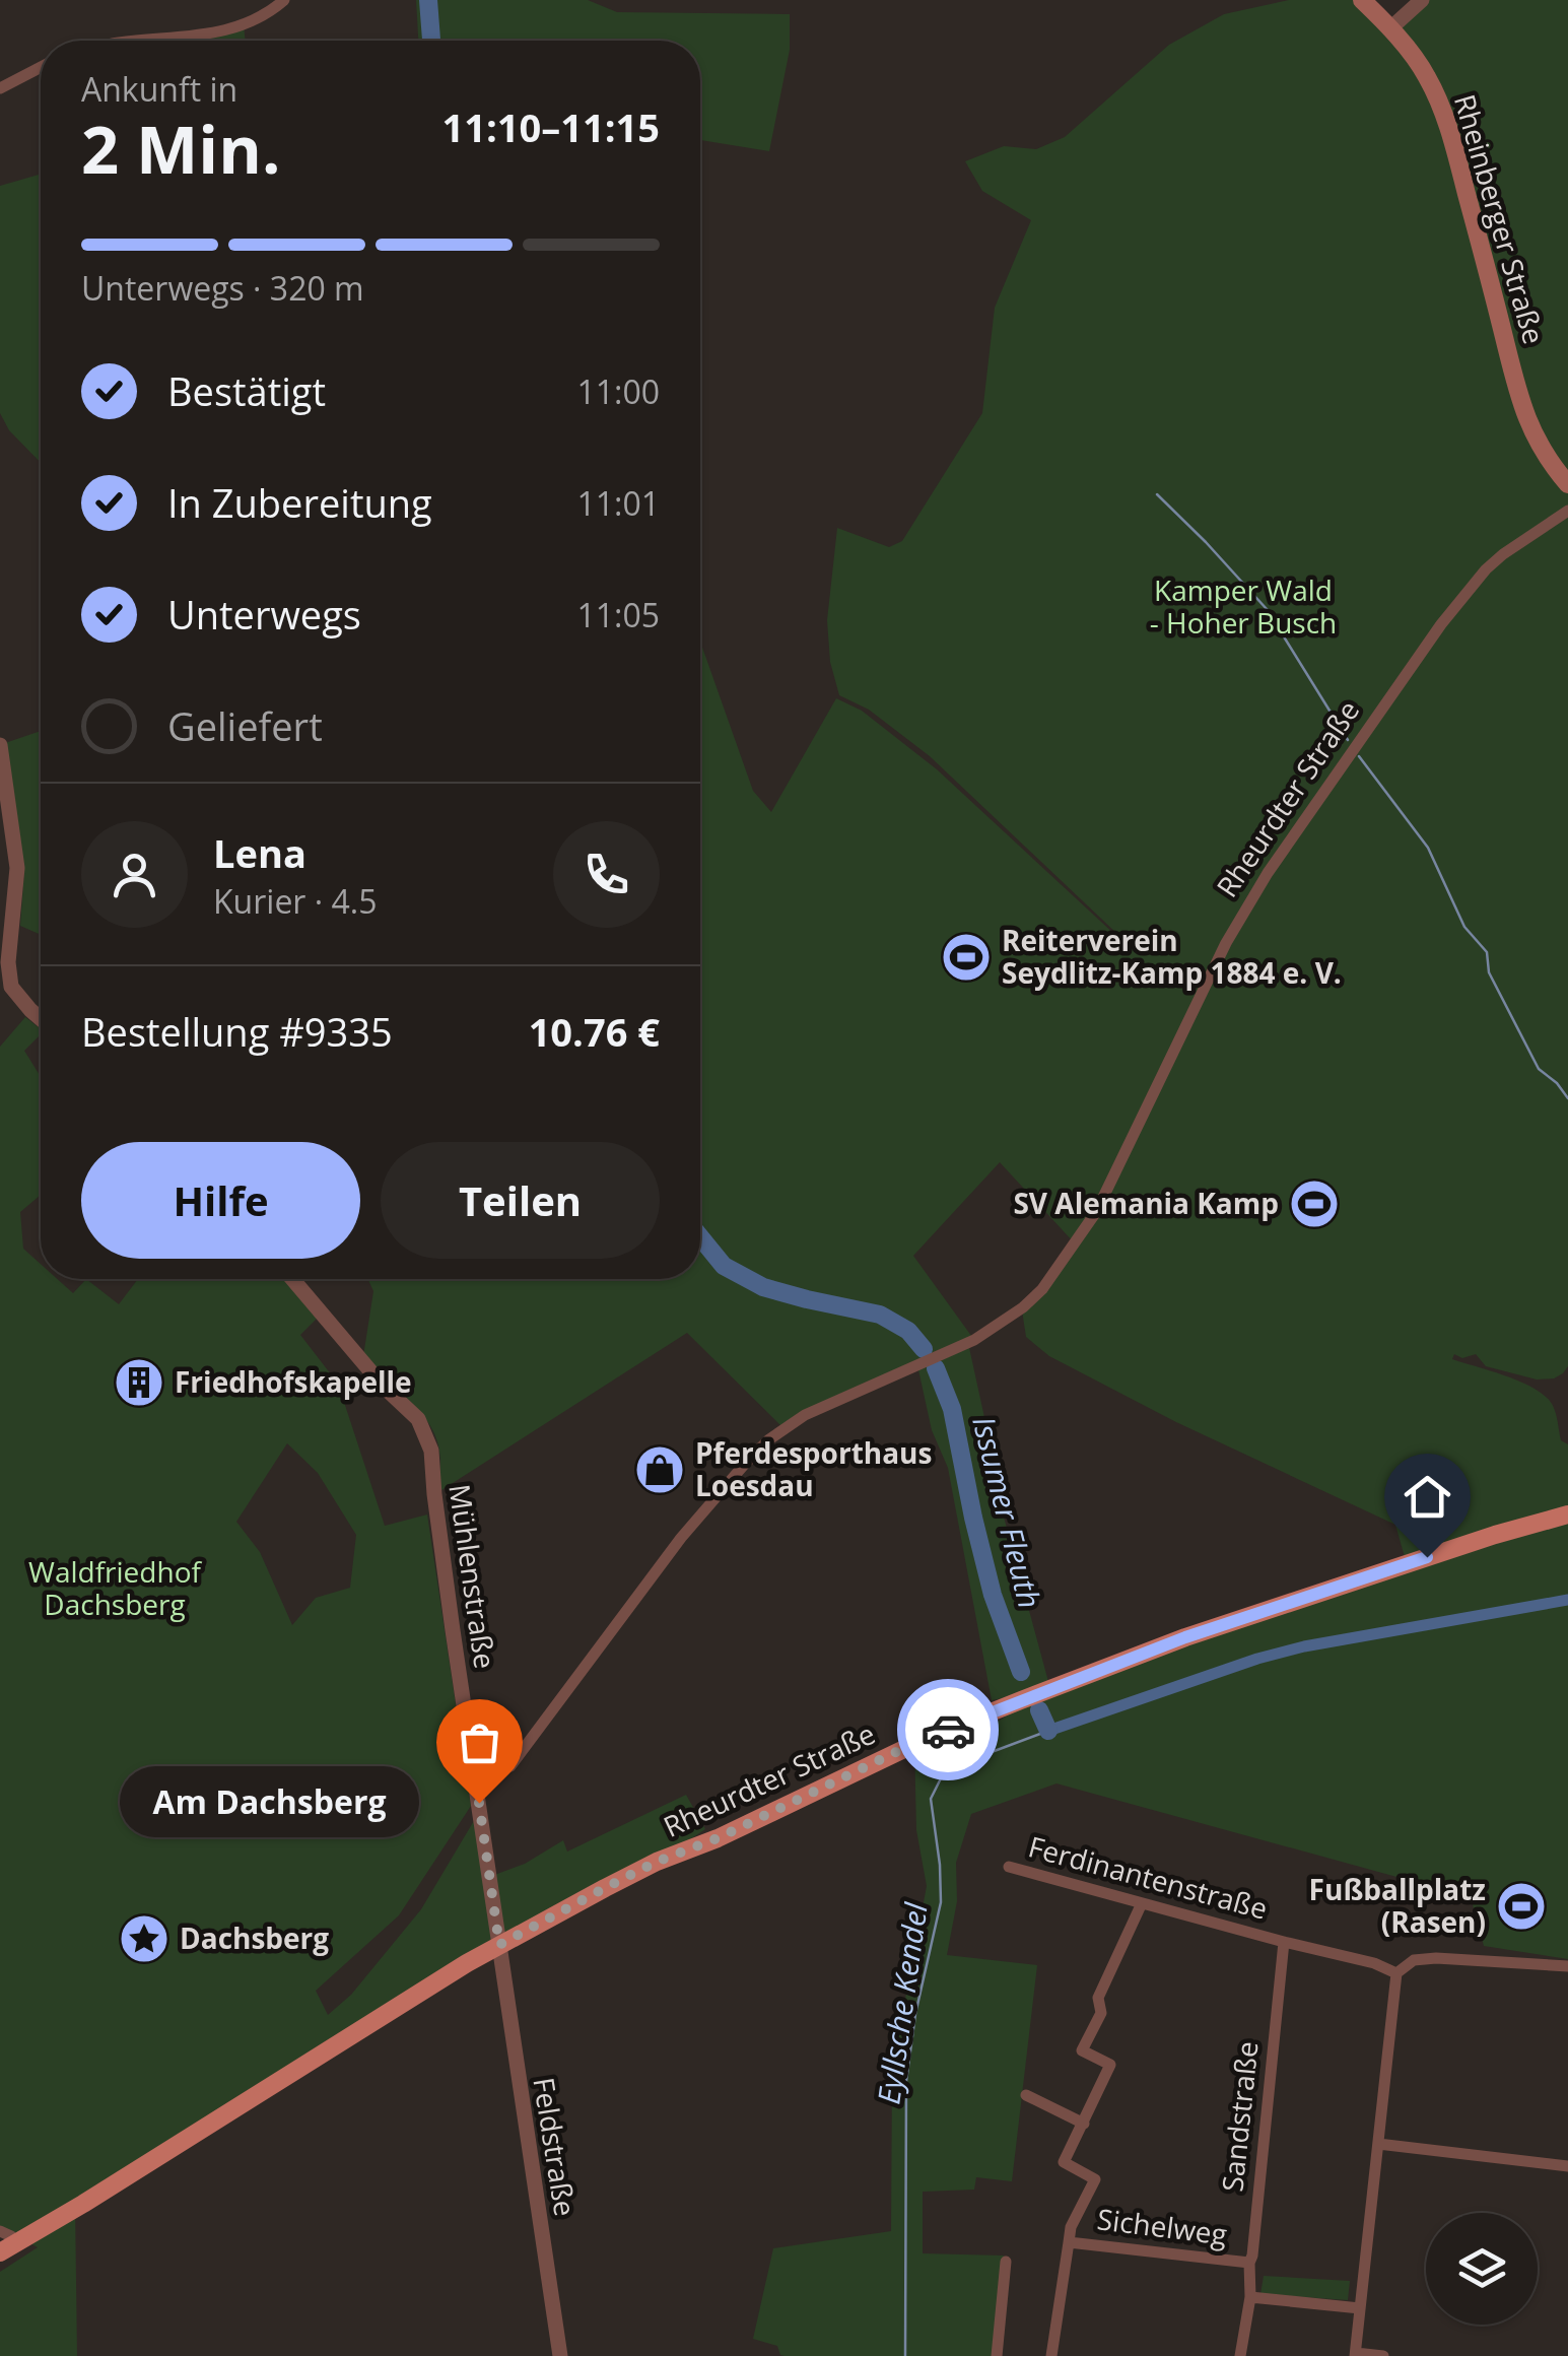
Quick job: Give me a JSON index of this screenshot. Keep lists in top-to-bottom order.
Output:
{
  "streets": {
    "main road": ["Rheinberger Straße", "Rheurdter Straße"],
    "street": [
      "Mühlenstraße",
      "Ferdinantenstraße",
      "Sandstraße",
      "Feldstraße",
      "Sichelweg"
    ]
  },
  "crossings": [
    ["Rheurdter Straße", "Mühlenstraße"],
    ["Rheurdter Straße", "Feldstraße"],
    ["Mühlenstraße", "Feldstraße"],
    ["Ferdinantenstraße", "Sandstraße"],
    ["Sandstraße", "Sichelweg"]
  ],
  "water": ["Issumer Fleuth", "Eyllsche Kendel"],
  "parks": ["Kamper Wald - Hoher Busch", "Waldfriedhof Dachsberg"],
  "places": {
    "sports": ["Reiterverein Seydlitz-Kamp 1884 e. V.", "SV Alemania Kamp", "Fußballplatz (Rasen)"],
    "building": ["Friedhofskapelle"],
    "shop": ["Pferdesporthaus Loesdau"],
    "other": ["Am Dachsberg"],
    "place": ["Dachsberg"]
  },
  "page": {
    "heading": ["2 Min.", "Ankunft in", "11:10–11:15"],
    "panel": [
      "Lena",
      "Kurier · 4.5",
      "Bestellung #9335",
      "10.76 €"
    ],
    "bar": "Unterwegs · 320 m",
    "list": [
      ["Bestätigt", "11:00"],
      ["In Zubereitung", "11:01"],
      ["Unterwegs", "11:05"],
      "Geliefert"
    ],
    "buttons": ["Hilfe", "Teilen"],
    "bubble": "Am Dachsberg"
  }
}
